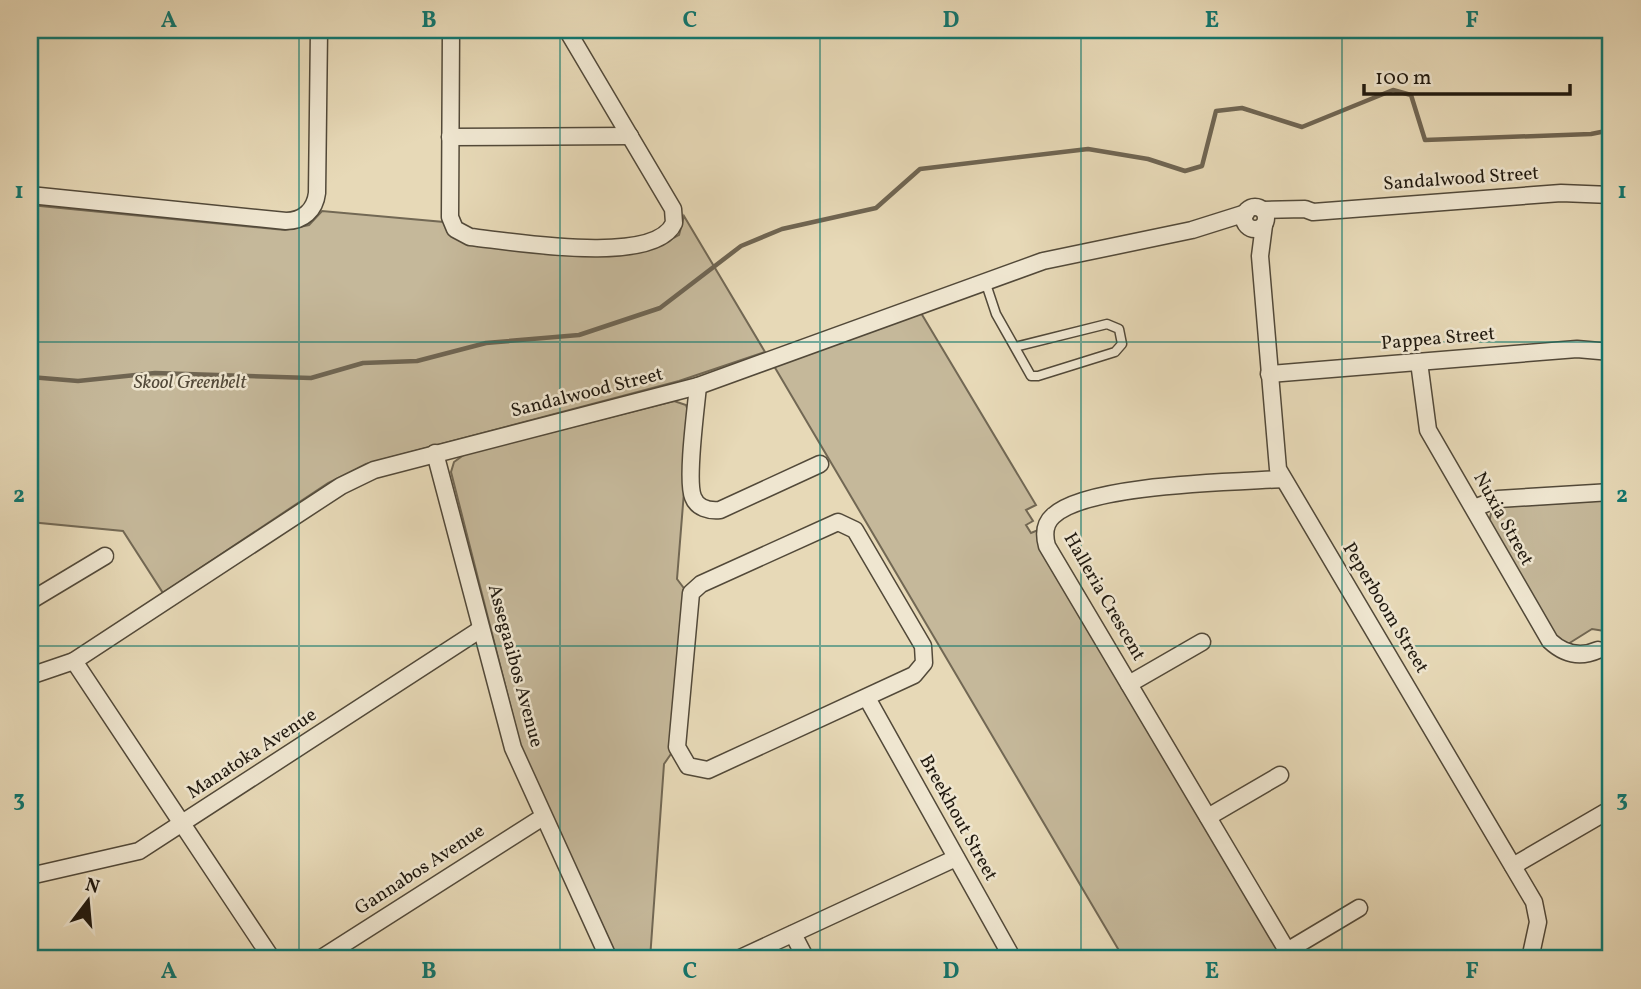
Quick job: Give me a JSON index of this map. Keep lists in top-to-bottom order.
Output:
{
  "streets": {
    "street": [
      "Sandalwood Street",
      "Pappea Street",
      "Nuxia Street",
      "Halleria Crescent",
      "Peperboom Street",
      "Assegaaibos Avenue",
      "Manatoka Avenue",
      "Breekhout Street",
      "Gannabos Avenue"
    ]
  },
  "crossings": [
    ["Sandalwood Street", "Peperboom Street"],
    ["Sandalwood Street", "Assegaaibos Avenue"],
    ["Pappea Street", "Nuxia Street"],
    ["Pappea Street", "Peperboom Street"],
    ["Halleria Crescent", "Peperboom Street"],
    ["Assegaaibos Avenue", "Manatoka Avenue"],
    ["Assegaaibos Avenue", "Gannabos Avenue"]
  ],
  "parks": ["Skool Greenbelt"],
  "scale_bar": "100 m",
  "north": "top",
  "grid": {
    "columns": [
      "A",
      "B",
      "C",
      "D",
      "E",
      "F"
    ],
    "rows": ["1", "2", "3"]
  }
}
